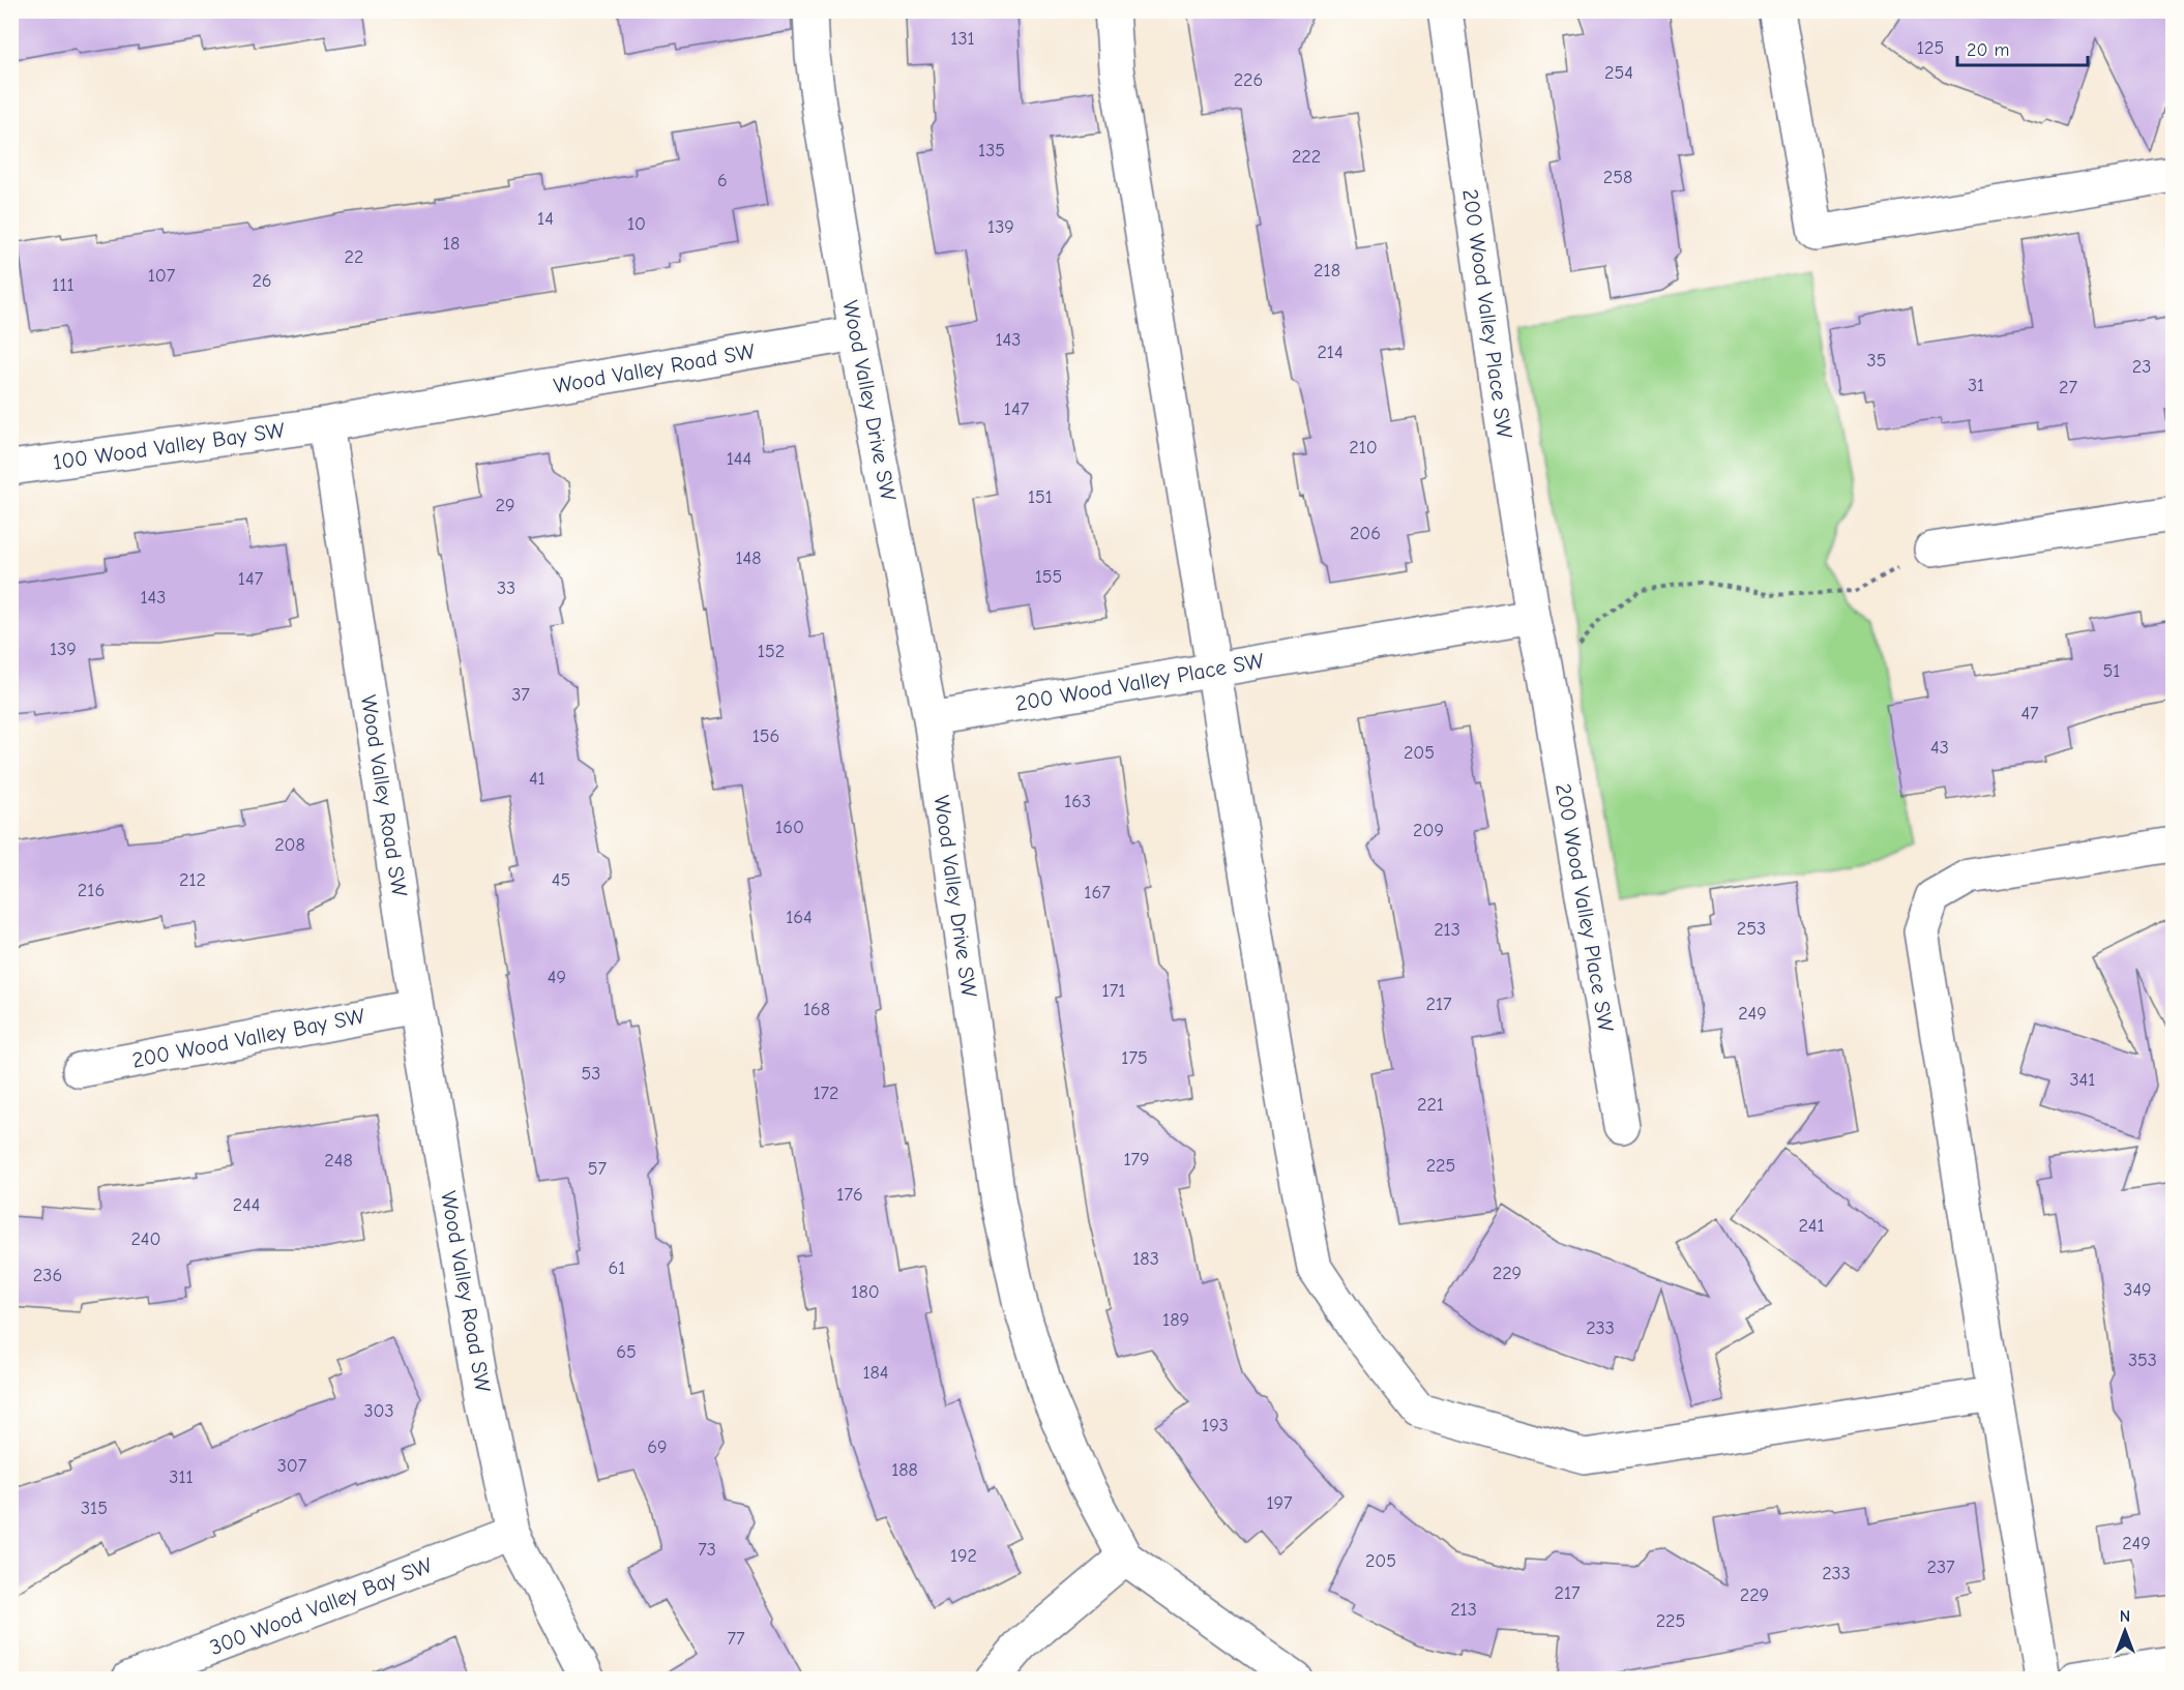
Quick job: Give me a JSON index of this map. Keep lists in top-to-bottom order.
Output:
{
  "streets": {
    "street": [
      "200 Wood Valley Place SW",
      "Wood Valley Road SW",
      "Wood Valley Drive SW",
      "100 Wood Valley Bay SW",
      "200 Wood Valley Bay SW",
      "300 Wood Valley Bay SW"
    ]
  },
  "crossings": [
    ["200 Wood Valley Place SW", "Wood Valley Drive SW"],
    ["Wood Valley Road SW", "Wood Valley Drive SW"],
    ["Wood Valley Road SW", "100 Wood Valley Bay SW"],
    ["Wood Valley Road SW", "200 Wood Valley Bay SW"],
    ["Wood Valley Road SW", "300 Wood Valley Bay SW"]
  ],
  "house_numbers": [
    "131",
    "125",
    "254",
    "226",
    "135",
    "222",
    "258",
    "6",
    "14",
    "10",
    "139",
    "18",
    "22",
    "218",
    "107",
    "26",
    "111",
    "143",
    "214",
    "35",
    "23",
    "31",
    "27",
    "147",
    "210",
    "144",
    "151",
    "29",
    "206",
    "148",
    "155",
    "147",
    "33",
    "143",
    "139",
    "152",
    "51",
    "37",
    "47",
    "156",
    "43",
    "205",
    "41",
    "163",
    "160",
    "209",
    "208",
    "212",
    "45",
    "216",
    "167",
    "164",
    "253",
    "213",
    "49",
    "171",
    "217",
    "168",
    "249",
    "175",
    "53",
    "341",
    "172",
    "221",
    "179",
    "248",
    "225",
    "57",
    "176",
    "244",
    "241",
    "240",
    "183",
    "61",
    "229",
    "236",
    "349",
    "180",
    "189",
    "233",
    "65",
    "353",
    "184",
    "303",
    "193",
    "69",
    "307",
    "188",
    "311",
    "197",
    "315",
    "249",
    "73",
    "192",
    "205",
    "237",
    "233",
    "217",
    "229",
    "213",
    "225",
    "77"
  ],
  "scale_bar": "20 m",
  "north": "top"
}
